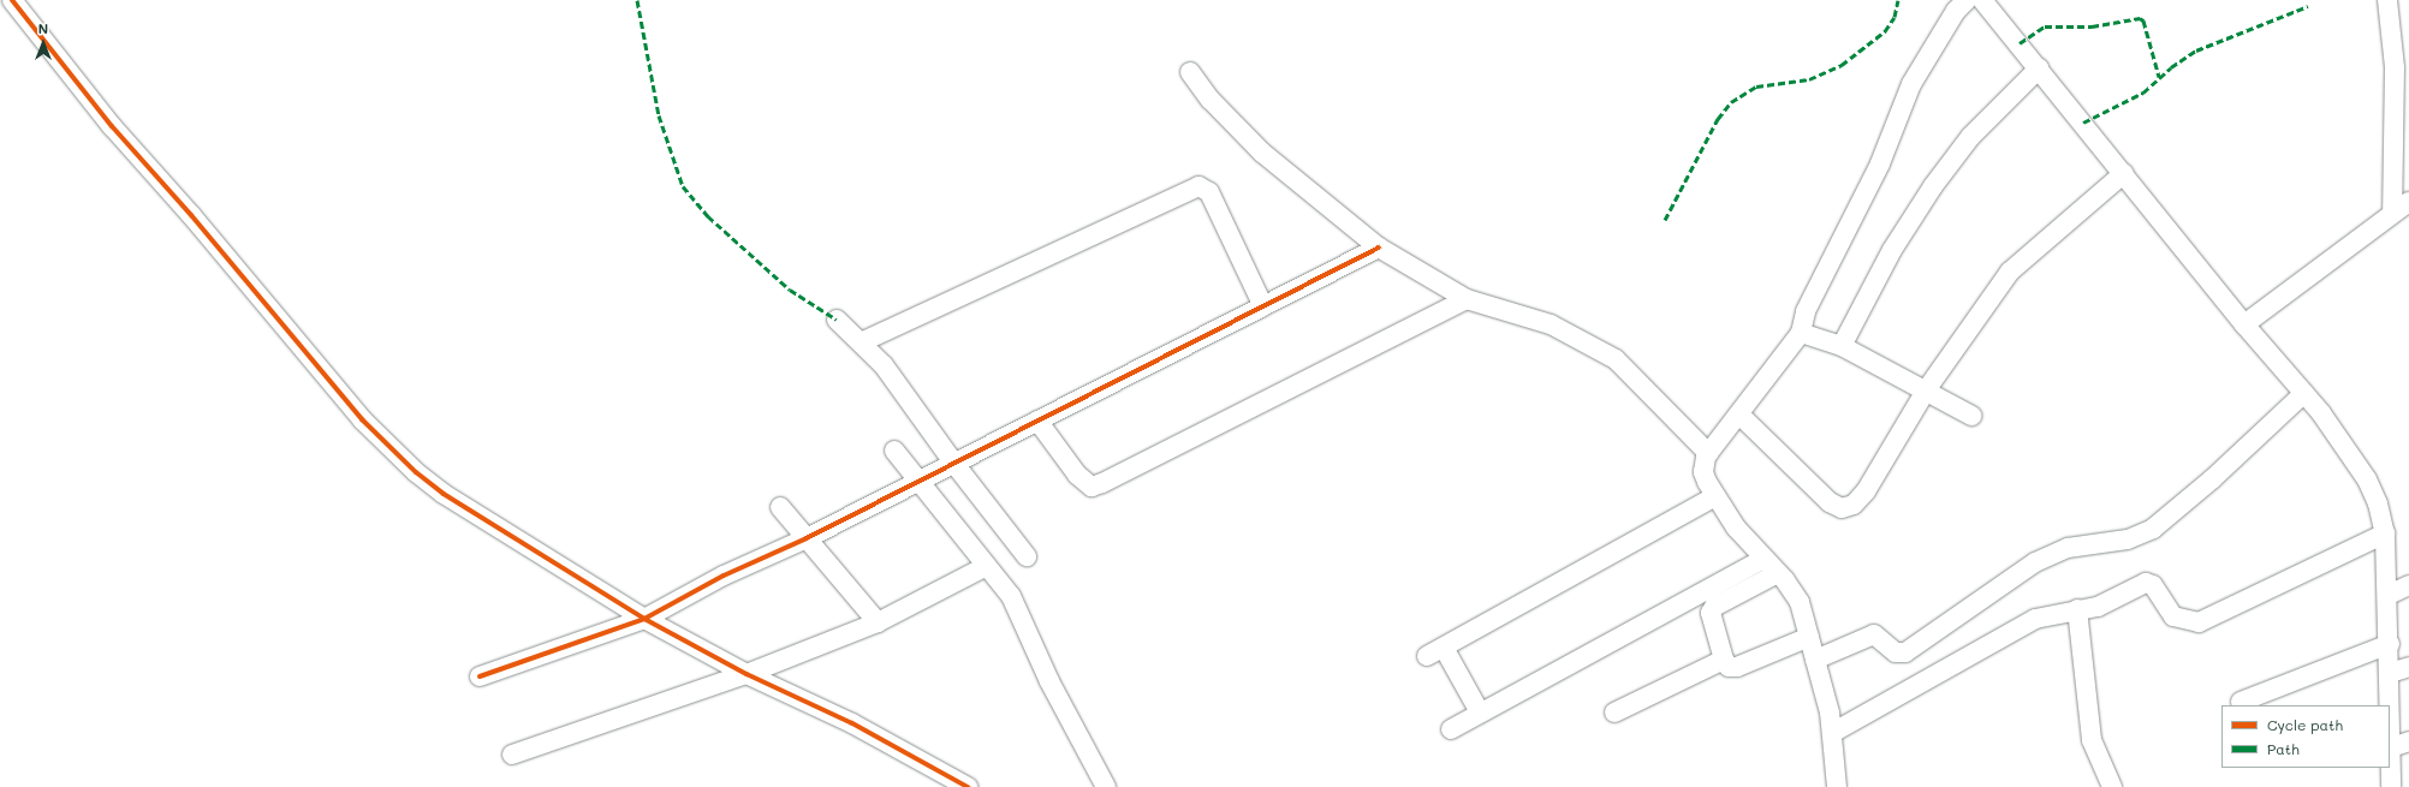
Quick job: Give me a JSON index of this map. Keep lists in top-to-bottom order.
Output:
{
  "legend": ["Cycle path", "Path"],
  "north": "top"
}
